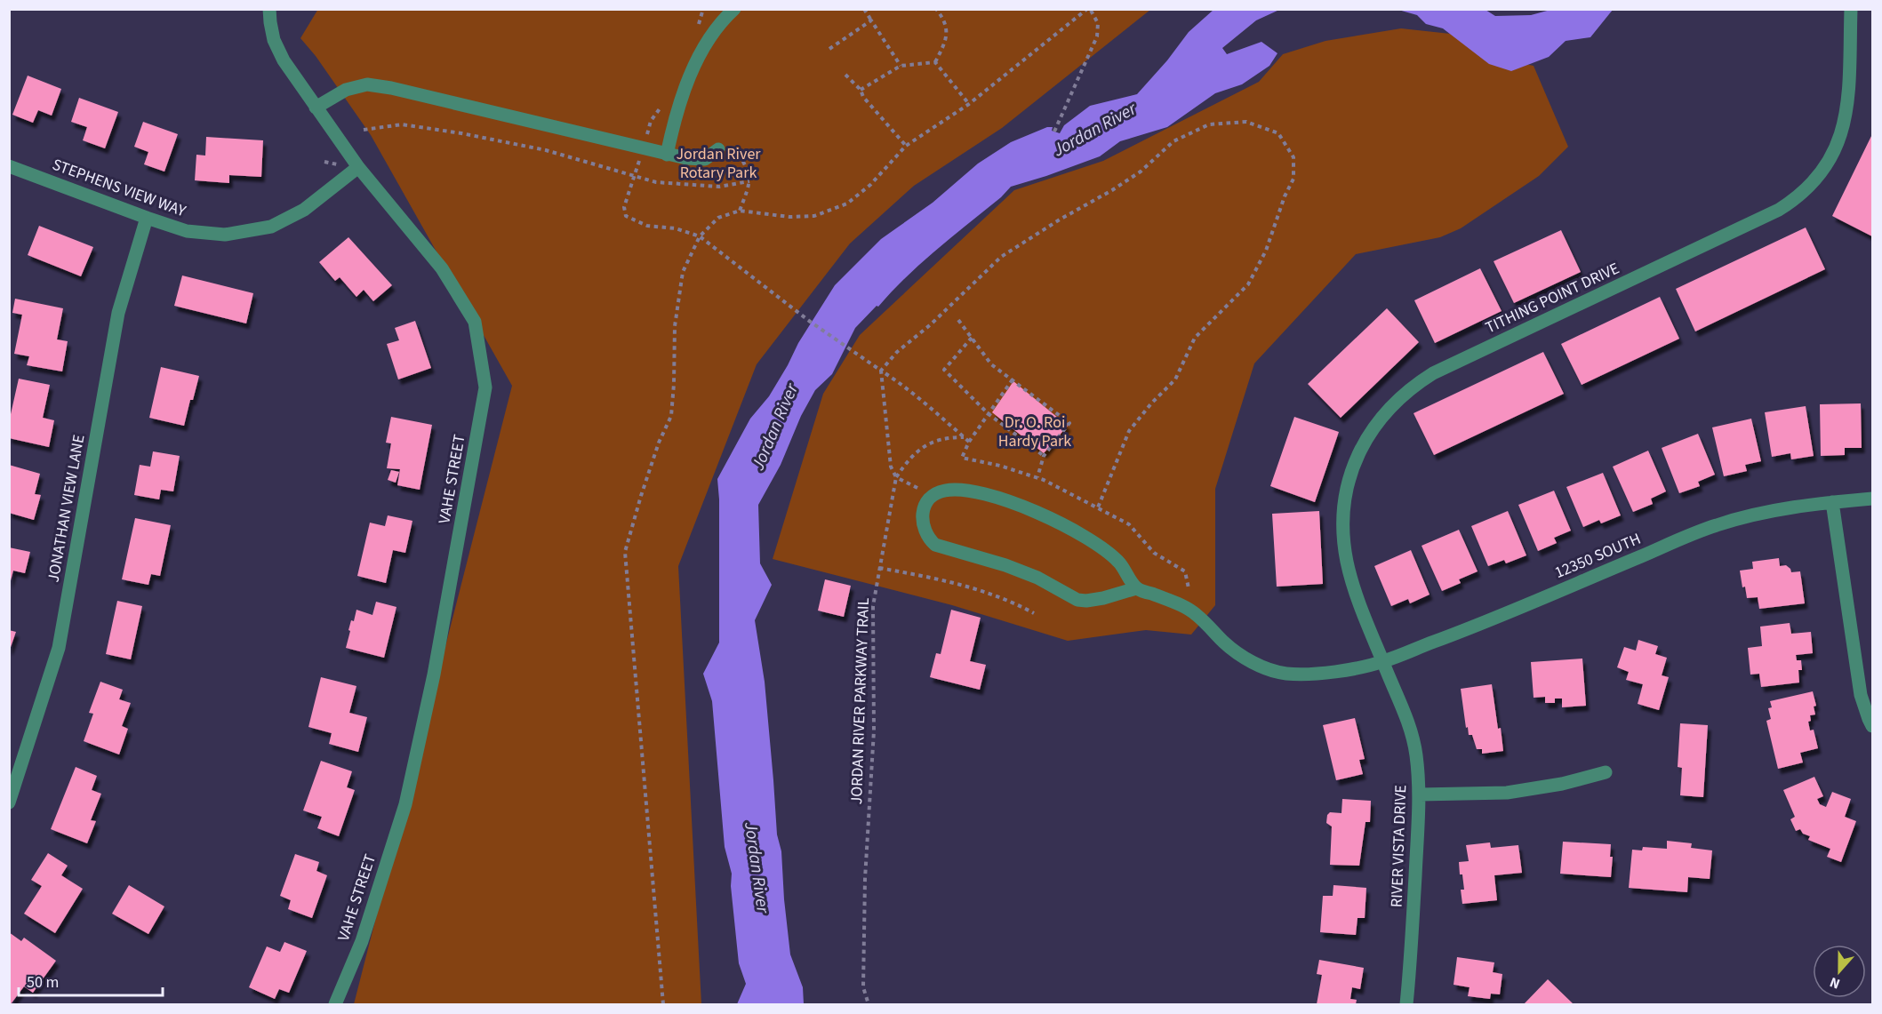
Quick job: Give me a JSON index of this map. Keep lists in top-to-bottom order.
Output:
{
  "streets": {
    "street": [
      "STEPHENS VIEW WAY",
      "TITHING POINT DRIVE",
      "VAHE STREET",
      "JONATHAN VIEW LANE",
      "12350 SOUTH",
      "RIVER VISTA DRIVE"
    ],
    "path": ["JORDAN RIVER PARKWAY TRAIL"]
  },
  "crossings": [
    ["STEPHENS VIEW WAY", "VAHE STREET"],
    ["STEPHENS VIEW WAY", "JONATHAN VIEW LANE"],
    ["TITHING POINT DRIVE", "12350 SOUTH"],
    ["TITHING POINT DRIVE", "RIVER VISTA DRIVE"],
    ["12350 SOUTH", "RIVER VISTA DRIVE"]
  ],
  "water": ["Jordan River"],
  "parks": ["Jordan River Rotary Park", "Dr. O. Roi Hardy Park"],
  "scale_bar": "50 m",
  "north": "bottom"
}
